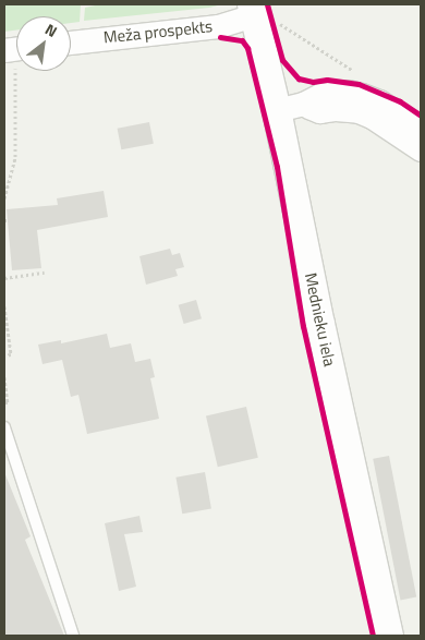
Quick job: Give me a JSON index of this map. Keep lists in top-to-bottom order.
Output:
{
  "streets": {
    "street": ["Meža prospekts", "Mednieku iela"]
  },
  "crossings": [
    ["Meža prospekts", "Mednieku iela"]
  ],
  "north": "top right"
}
